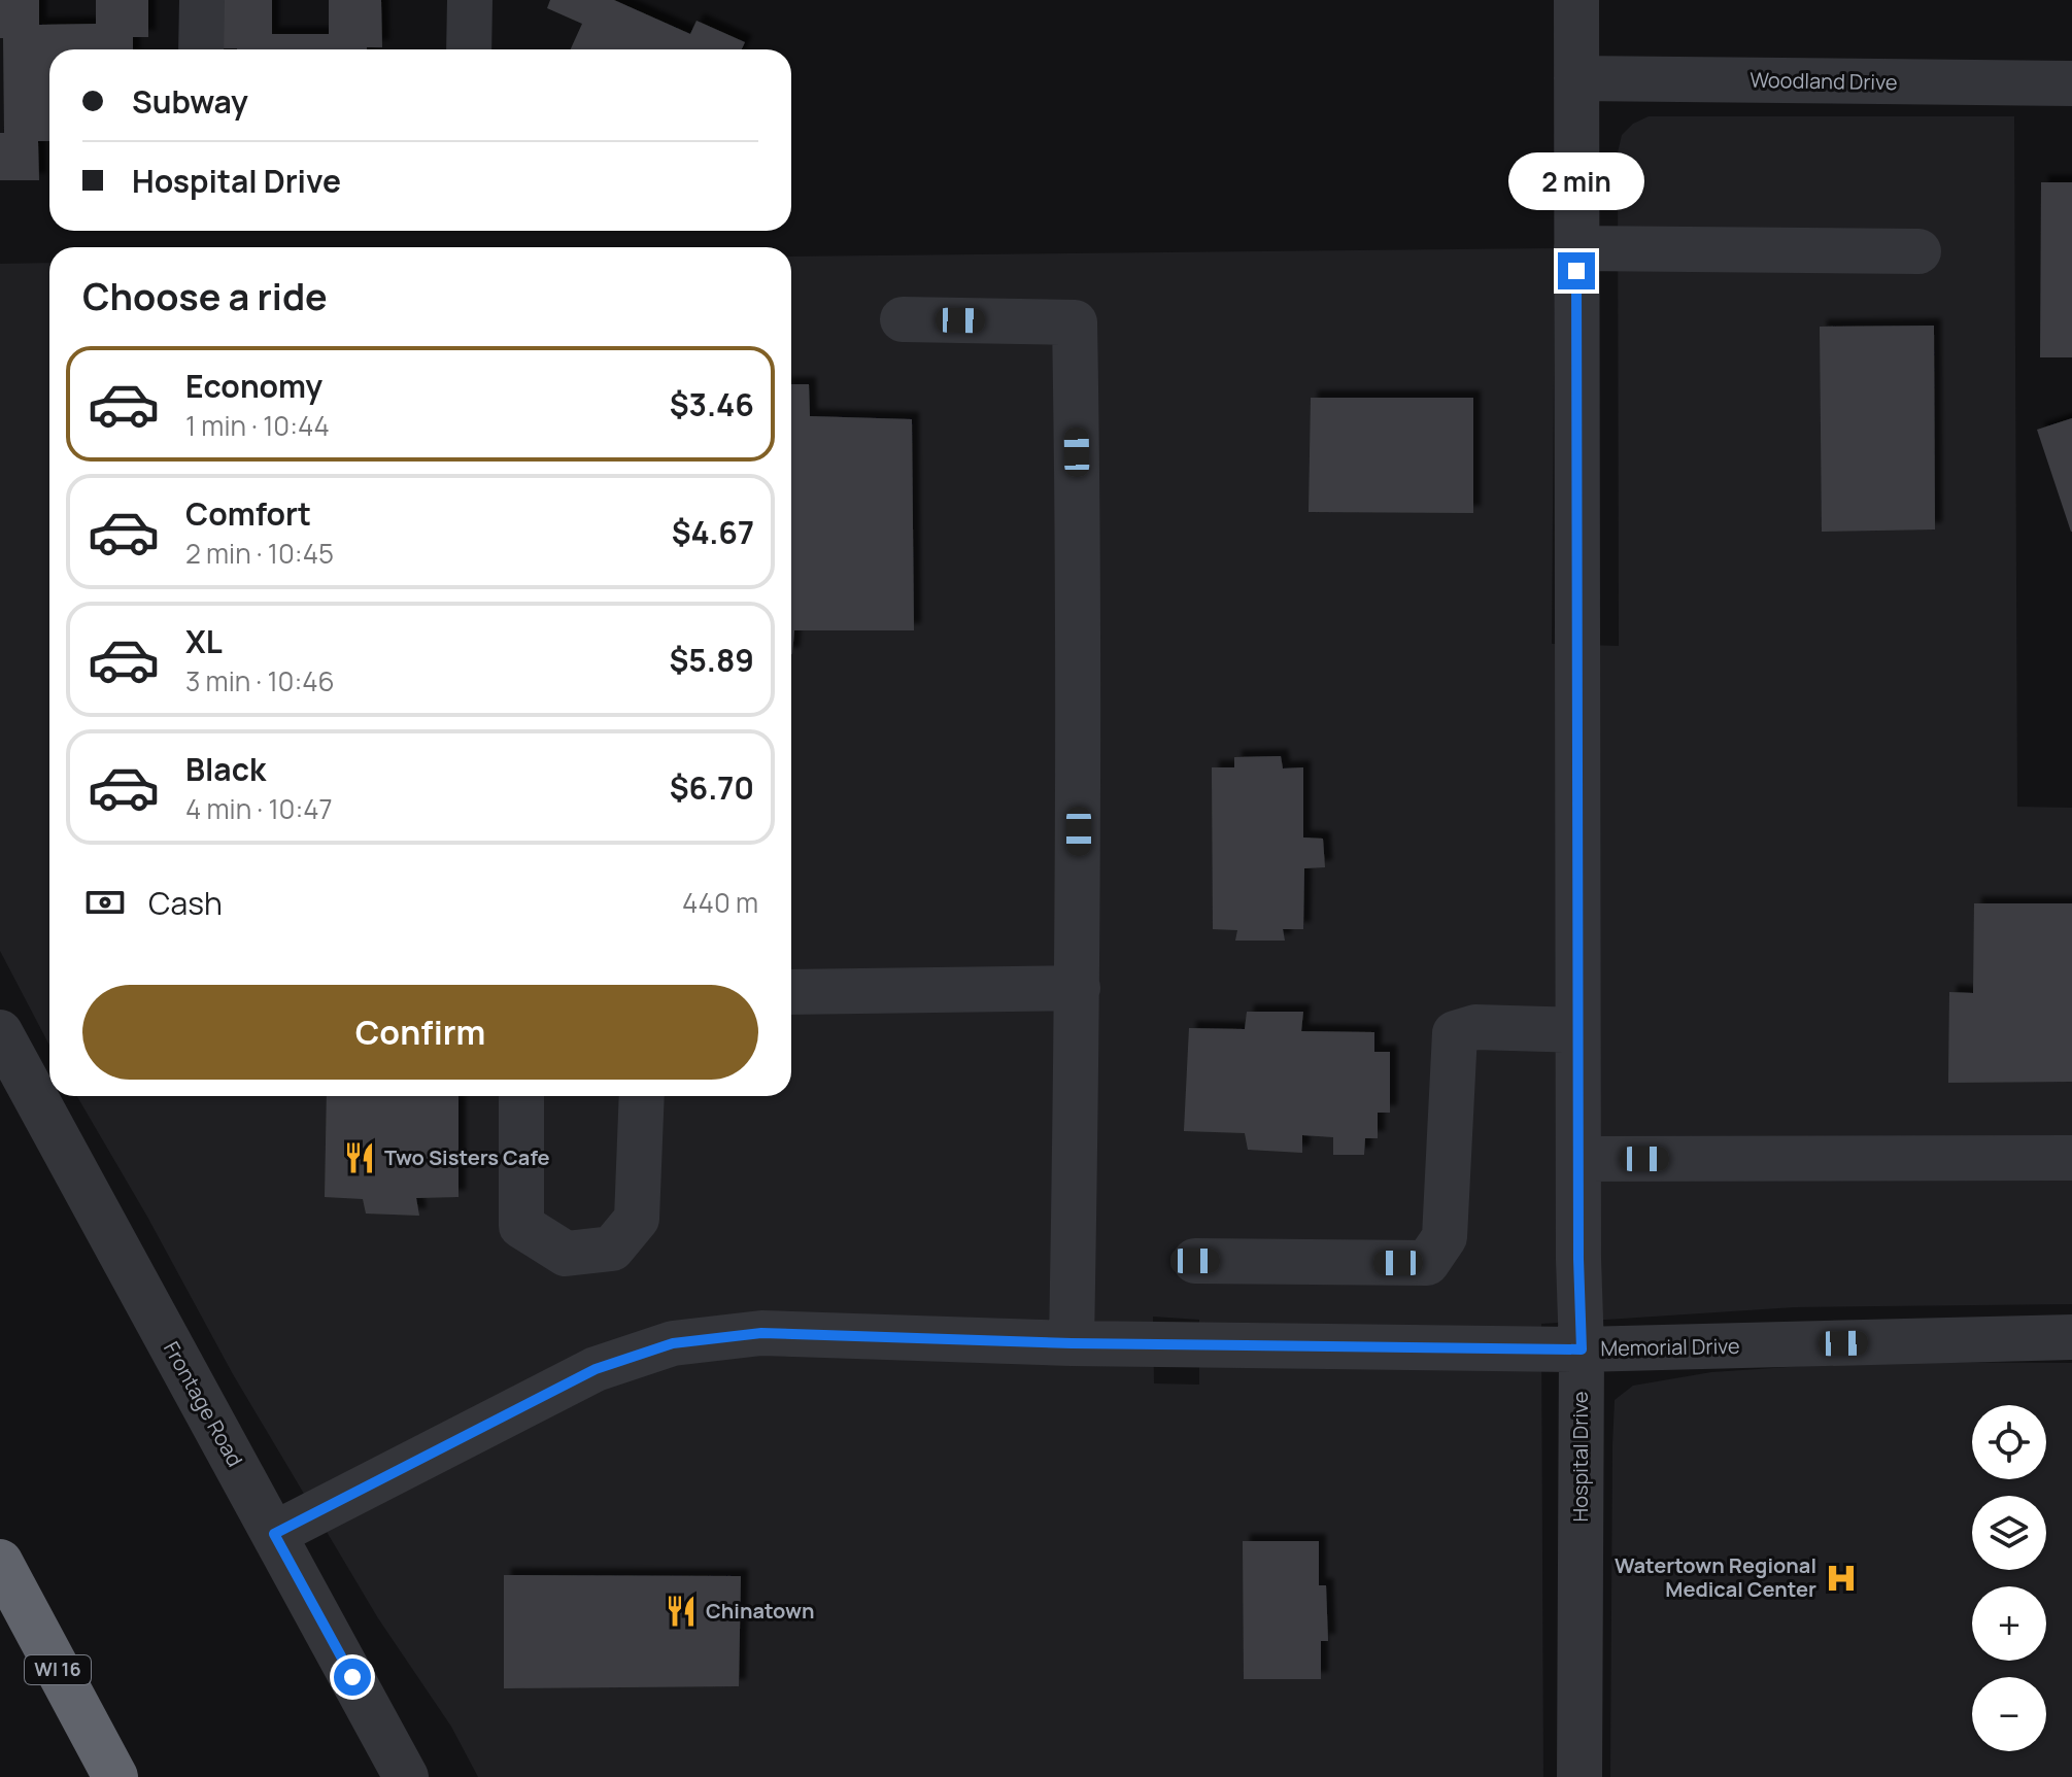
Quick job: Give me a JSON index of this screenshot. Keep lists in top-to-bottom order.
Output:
{
  "streets": {
    "highway": ["WI 16"],
    "street": [
      "Woodland Drive",
      "Memorial Drive",
      "Frontage Road",
      "Hospital Drive"
    ]
  },
  "crossings": [
    ["Woodland Drive", "Hospital Drive"],
    ["Memorial Drive", "Frontage Road"],
    ["Memorial Drive", "Hospital Drive"]
  ],
  "places": {
    "restaurant": ["Two Sisters Cafe", "Chinatown"],
    "hospital": ["Watertown Regional Medical Center"]
  },
  "page": {
    "banner": ["Subway", "Hospital Drive"],
    "bubble": "2 min",
    "heading": "Choose a ride",
    "list": [
      {
        "name": "Economy",
        "note": "1 min · 10:44",
        "value": "$3.46"
      },
      {
        "name": "Comfort",
        "note": "2 min · 10:45",
        "value": "$4.67"
      },
      {
        "name": "XL",
        "note": "3 min · 10:46",
        "value": "$5.89"
      },
      {
        "name": "Black",
        "note": "4 min · 10:47",
        "value": "$6.70"
      }
    ],
    "pay": ["Cash", "440 m"],
    "buttons": "Confirm",
    "map_buttons": ["+", "−"]
  }
}
